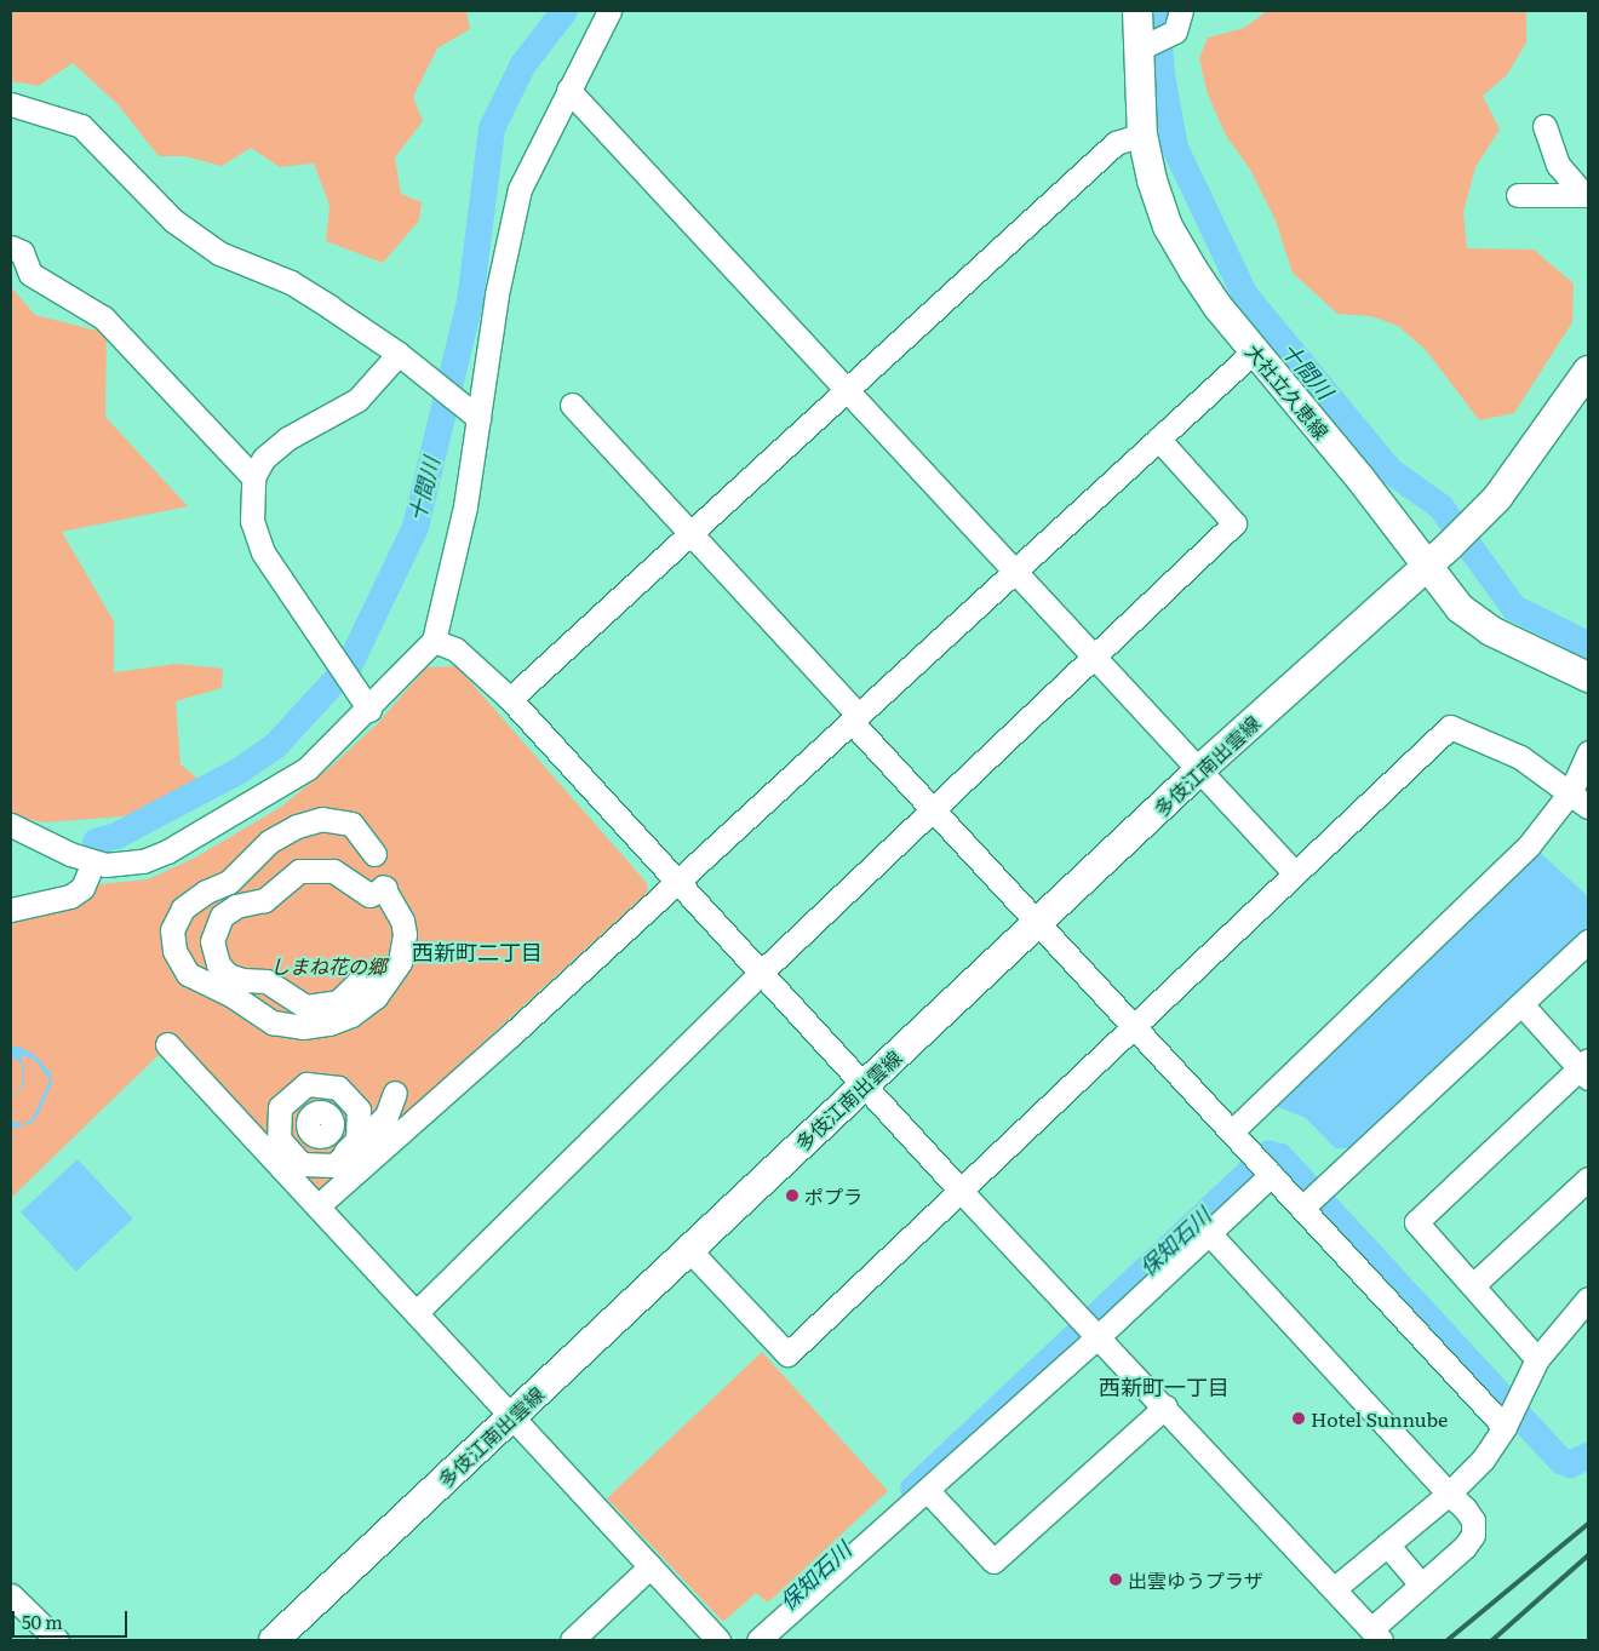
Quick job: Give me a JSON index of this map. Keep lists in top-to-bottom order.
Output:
{
  "streets": {
    "main road": ["大社立久恵線", "多伎江南出雲線"]
  },
  "crossings": [
    ["大社立久恵線", "多伎江南出雲線"]
  ],
  "districts": ["西新町二丁目", "西新町一丁目"],
  "water": ["十間川", "保知石川"],
  "parks": ["しまね花の郷"],
  "places": ["ポプラ", "Hotel Sunnube", "出雲ゆうプラザ"],
  "scale_bar": "50 m"
}
